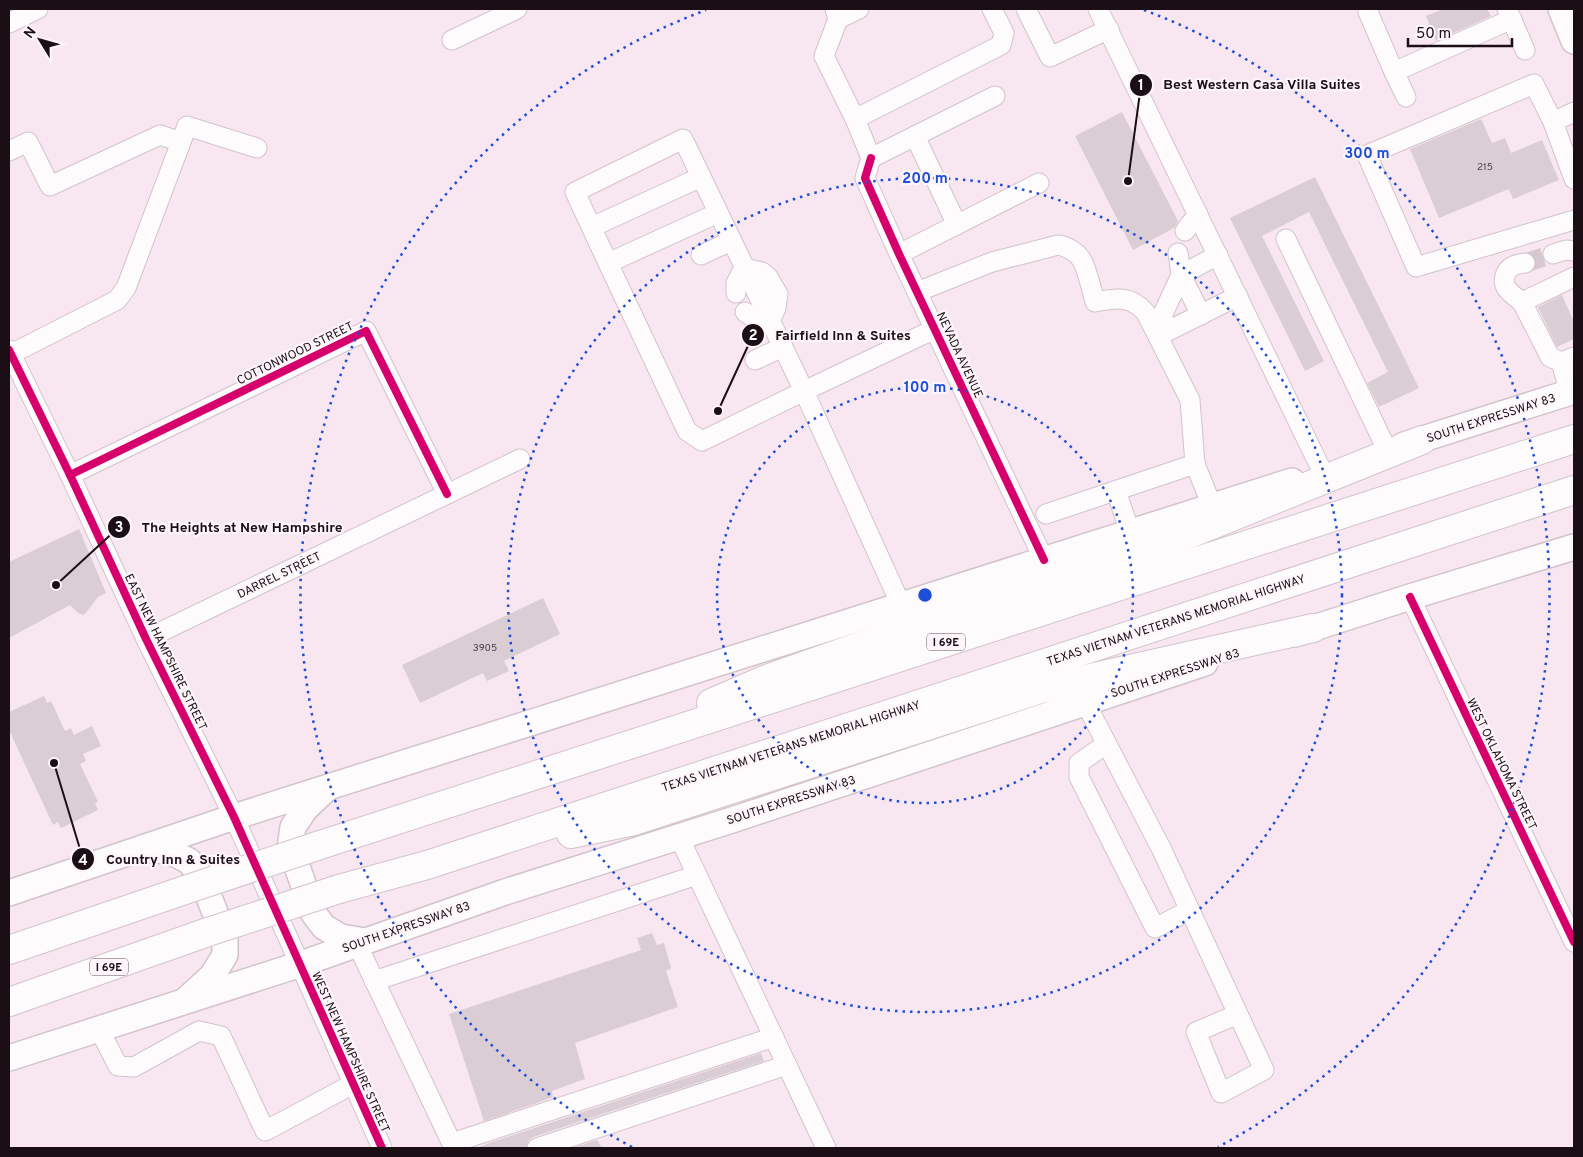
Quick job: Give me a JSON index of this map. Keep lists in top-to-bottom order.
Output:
{
  "streets": {
    "highway": ["TEXAS VIETNAM VETERANS MEMORIAL HIGHWAY", "I 69E"],
    "main road": ["SOUTH EXPRESSWAY 83"],
    "street": [
      "COTTONWOOD STREET",
      "NEVADA AVENUE",
      "DARREL STREET",
      "EAST NEW HAMPSHIRE STREET",
      "WEST OKLAHOMA STREET",
      "WEST NEW HAMPSHIRE STREET"
    ]
  },
  "crossings": [
    ["COTTONWOOD STREET", "DARREL STREET"],
    ["COTTONWOOD STREET", "EAST NEW HAMPSHIRE STREET"],
    ["NEVADA AVENUE", "SOUTH EXPRESSWAY 83"],
    ["SOUTH EXPRESSWAY 83", "EAST NEW HAMPSHIRE STREET"],
    ["SOUTH EXPRESSWAY 83", "WEST OKLAHOMA STREET"],
    ["SOUTH EXPRESSWAY 83", "WEST NEW HAMPSHIRE STREET"],
    ["DARREL STREET", "EAST NEW HAMPSHIRE STREET"],
    ["EAST NEW HAMPSHIRE STREET", "WEST NEW HAMPSHIRE STREET"]
  ],
  "places": [
    "Best Western Casa Villa Suites",
    "Fairfield Inn & Suites",
    "The Heights at New Hampshire",
    "Country Inn & Suites"
  ],
  "house_numbers": ["215", "3905"],
  "scale_bar": "50 m",
  "north": "top left",
  "rings": ["300 m", "200 m", "100 m"]
}
